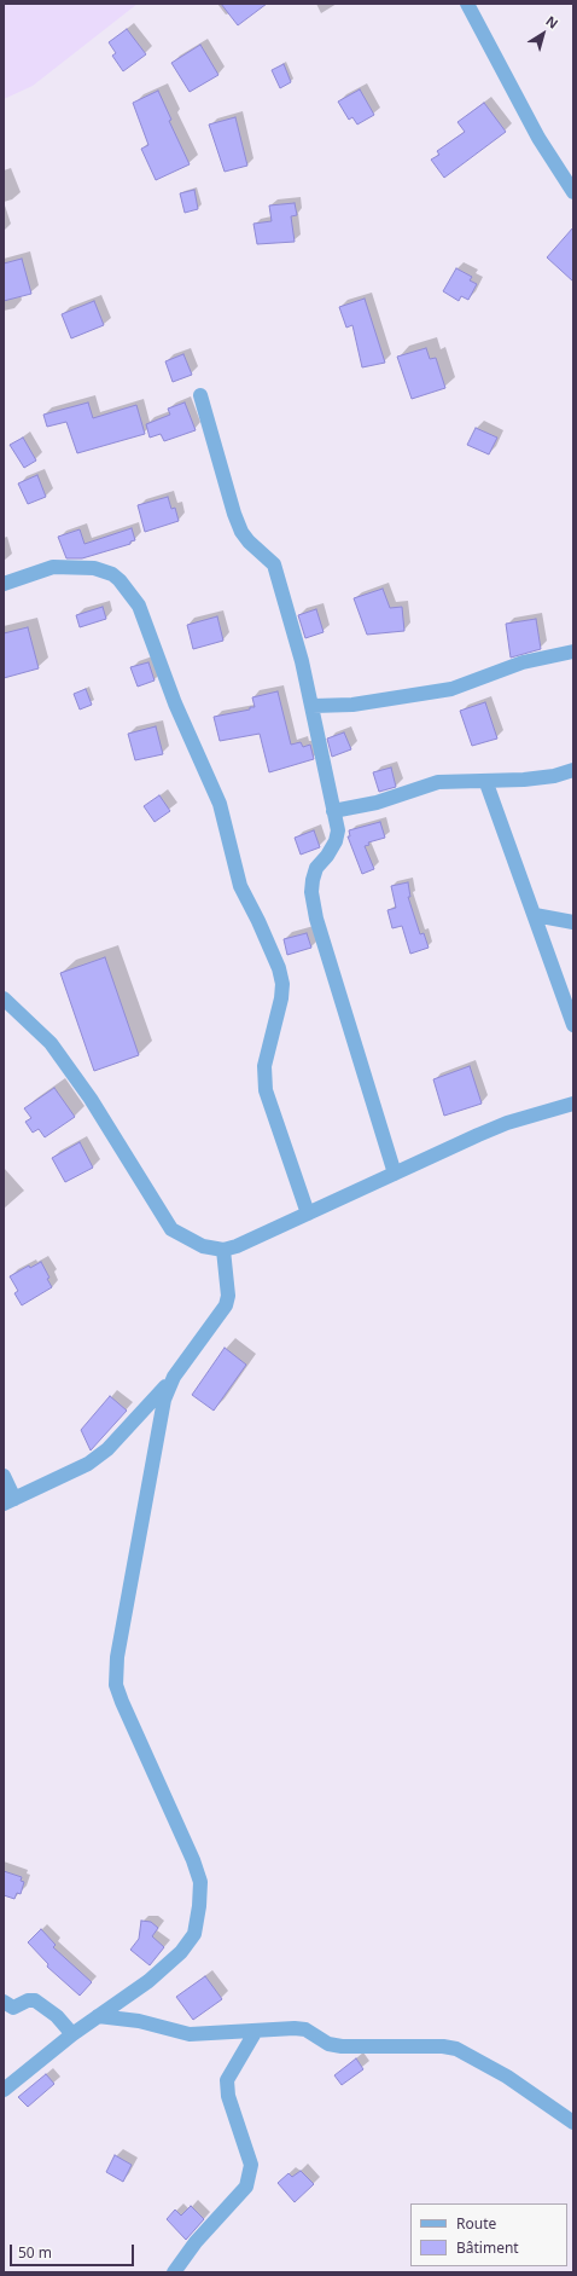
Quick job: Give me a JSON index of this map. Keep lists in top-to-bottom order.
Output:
{
  "legend": ["Route", "Bâtiment"],
  "scale_bar": "50 m",
  "north": "top right"
}
